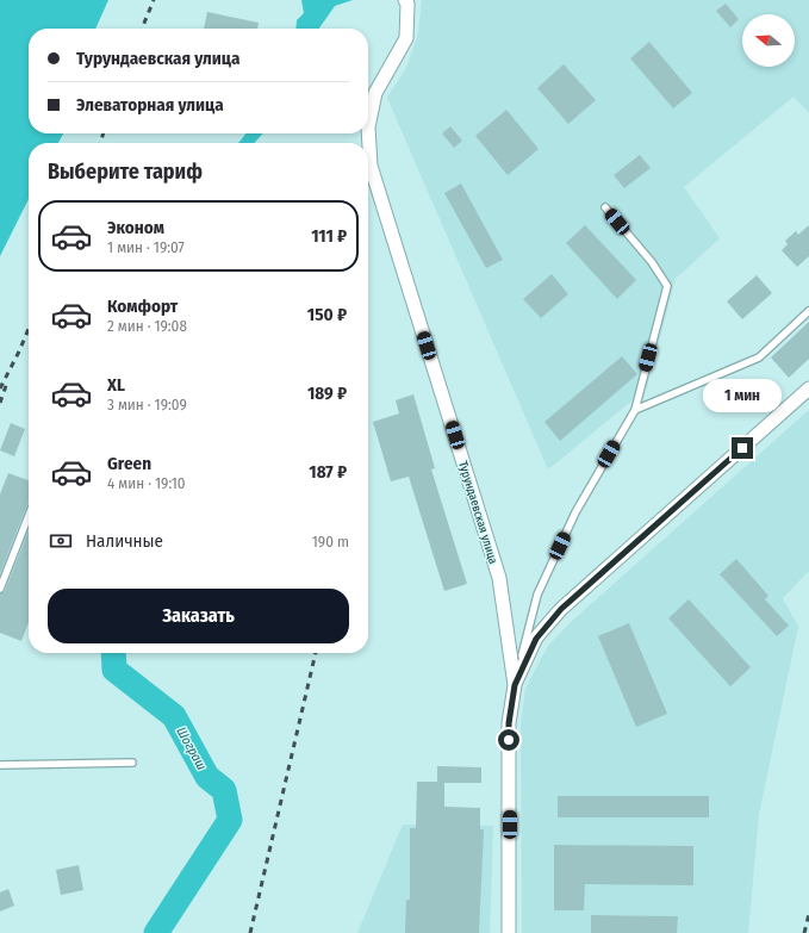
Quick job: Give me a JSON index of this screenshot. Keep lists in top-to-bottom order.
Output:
{
  "streets": {
    "street": ["Турундаевская улица"]
  },
  "water": ["Шограш"],
  "north": "left",
  "page": {
    "banner": ["Турундаевская улица", "Элеваторная улица"],
    "heading": "Выберите тариф",
    "list": [
      {
        "name": "Эконом",
        "note": "1 мин · 19:07",
        "value": "111 ₽"
      },
      {
        "name": "Комфорт",
        "note": "2 мин · 19:08",
        "value": "150 ₽"
      },
      {
        "name": "XL",
        "note": "3 мин · 19:09",
        "value": "189 ₽"
      },
      {
        "name": "Green",
        "note": "4 мин · 19:10",
        "value": "187 ₽"
      }
    ],
    "bubble": "1 мин",
    "pay": ["Наличные", "190 m"],
    "buttons": "Заказать"
  }
}
